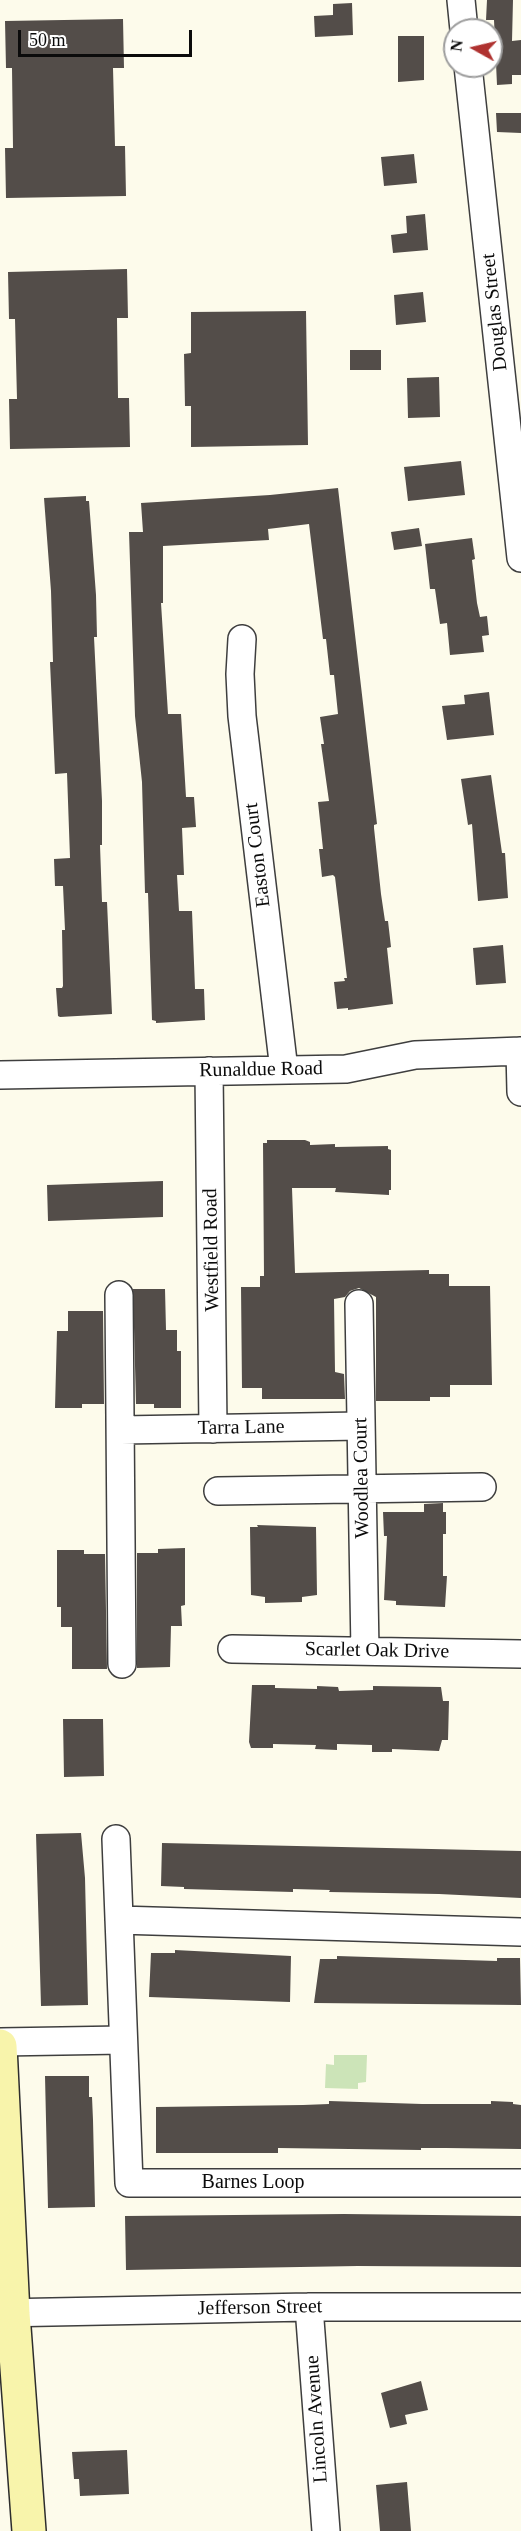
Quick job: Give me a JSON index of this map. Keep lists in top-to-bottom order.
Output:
{
  "streets": {
    "street": [
      "Douglas Street",
      "Easton Court",
      "Runaldue Road",
      "Westfield Road",
      "Tarra Lane",
      "Woodlea Court",
      "Scarlet Oak Drive",
      "Barnes Loop",
      "Jefferson Street",
      "Lincoln Avenue"
    ]
  },
  "crossings": [
    ["Easton Court", "Runaldue Road"],
    ["Runaldue Road", "Westfield Road"],
    ["Westfield Road", "Tarra Lane"],
    ["Tarra Lane", "Woodlea Court"],
    ["Woodlea Court", "Scarlet Oak Drive"],
    ["Jefferson Street", "Lincoln Avenue"]
  ],
  "scale_bar": "50 m",
  "north": "left"
}
